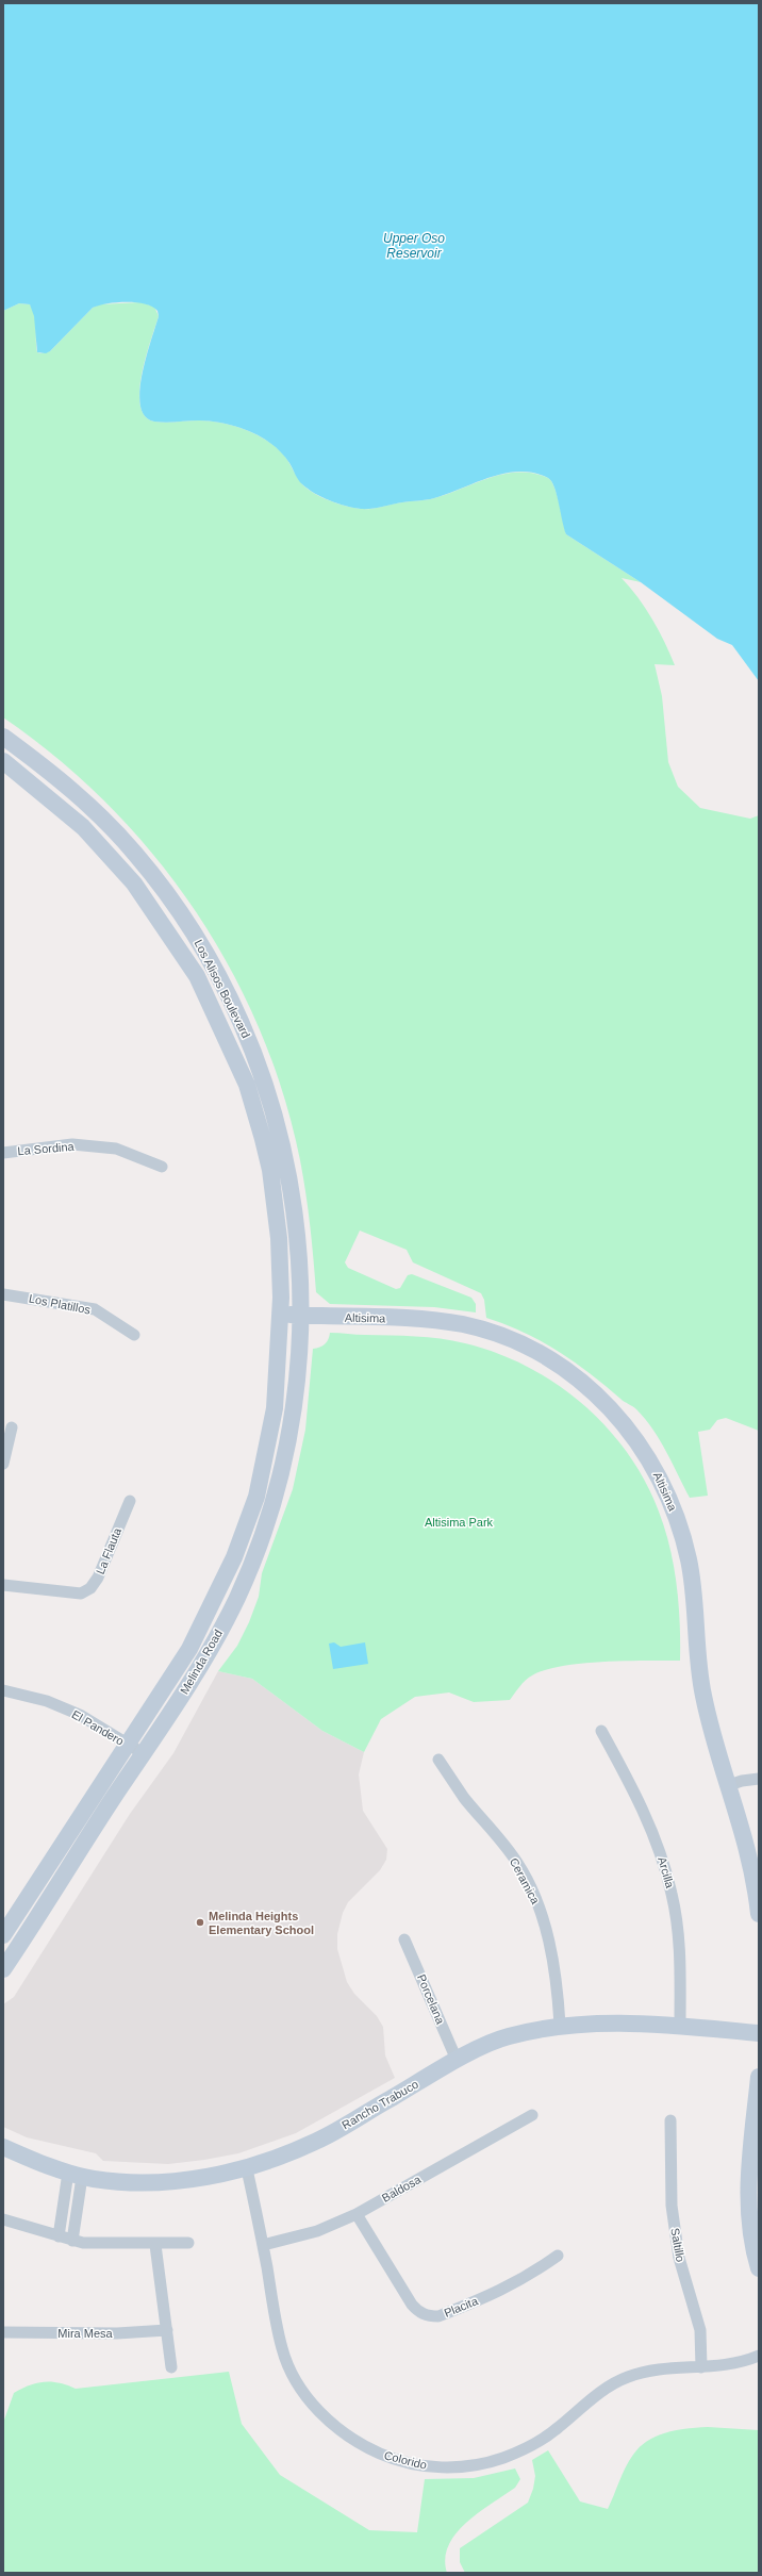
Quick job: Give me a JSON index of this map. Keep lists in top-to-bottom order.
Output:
{
  "streets": {
    "main road": [
      "Los Alisos Boulevard",
      "Altisima",
      "Melinda Road",
      "Rancho Trabuco"
    ],
    "street": [
      "La Sordina",
      "Los Platillos",
      "La Flauta",
      "El Pandero",
      "Arcilla",
      "Ceramica",
      "Porcelana",
      "Baldosa",
      "Saltillo",
      "Placita",
      "Mira Mesa",
      "Colorido"
    ]
  },
  "crossings": [
    ["Los Alisos Boulevard", "Altisima"],
    ["Los Alisos Boulevard", "Melinda Road"],
    ["Altisima", "Melinda Road"],
    ["Melinda Road", "El Pandero"],
    ["Arcilla", "Rancho Trabuco"],
    ["Ceramica", "Rancho Trabuco"],
    ["Porcelana", "Rancho Trabuco"],
    ["Rancho Trabuco", "Colorido"],
    ["Baldosa", "Placita"],
    ["Baldosa", "Colorido"],
    ["Saltillo", "Colorido"]
  ],
  "water": ["Upper Oso Reservoir"],
  "parks": ["Altisima Park"],
  "places": ["Melinda Heights Elementary School"]
}
